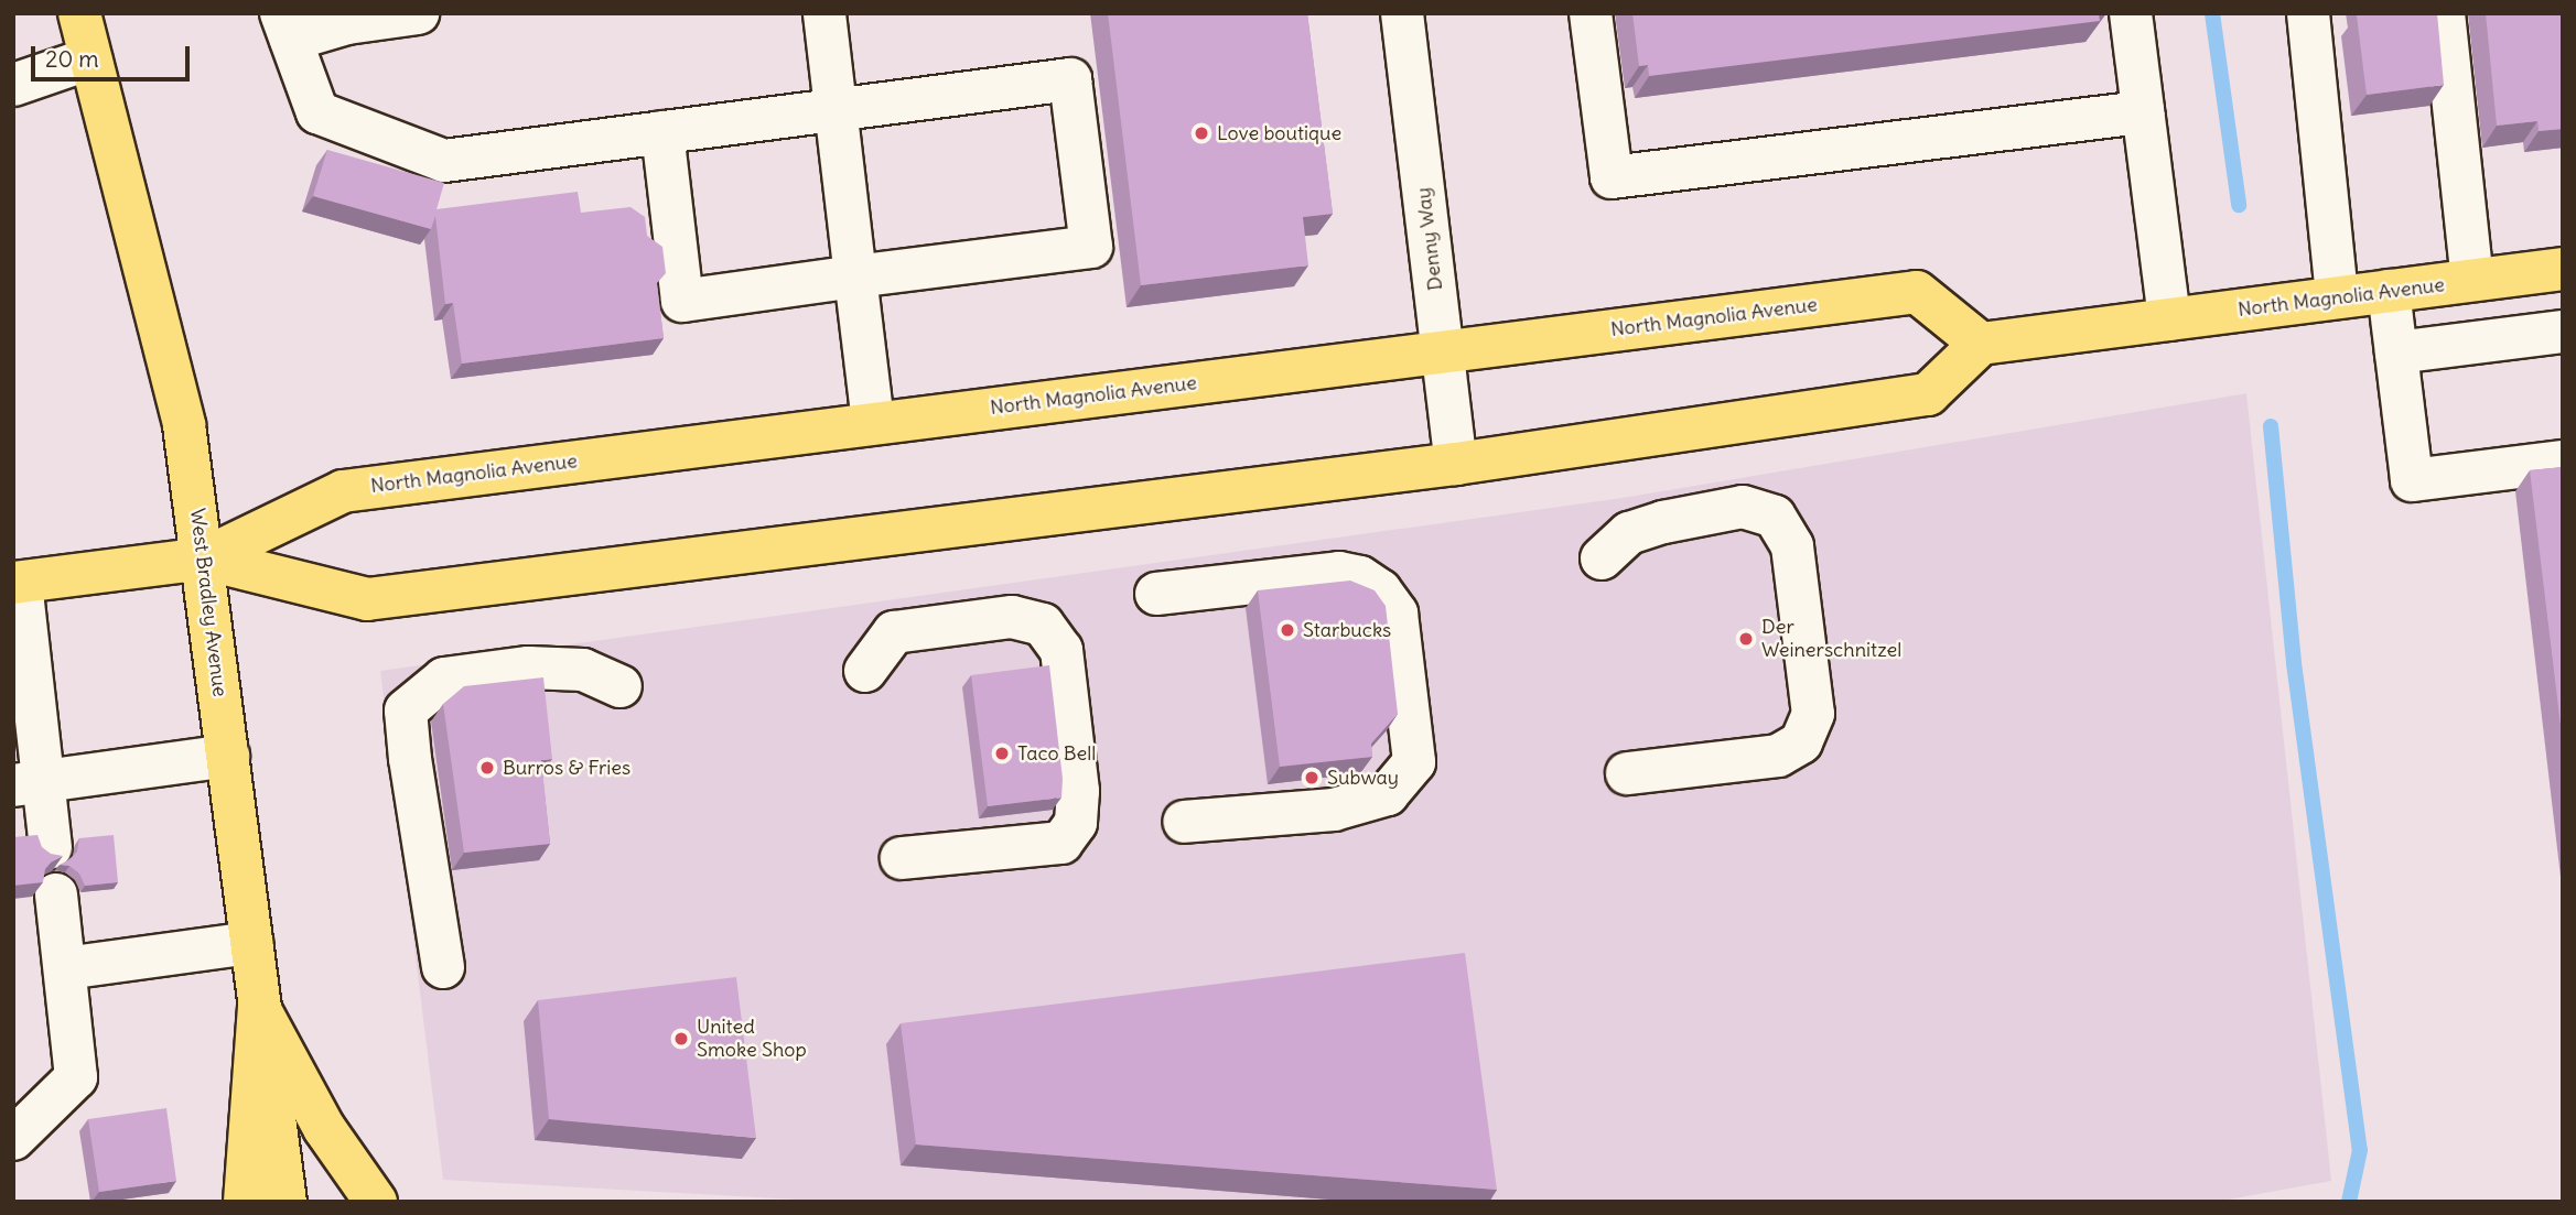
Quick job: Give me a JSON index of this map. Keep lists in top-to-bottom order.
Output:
{
  "streets": {
    "main road": ["North Magnolia Avenue", "West Bradley Avenue"],
    "street": ["Denny Way"]
  },
  "crossings": [
    ["Denny Way", "North Magnolia Avenue"],
    ["North Magnolia Avenue", "West Bradley Avenue"]
  ],
  "places": [
    "Love boutique",
    "Starbucks",
    "Der Weinerschnitzel",
    "Taco Bell",
    "Burros & Fries",
    "Subway",
    "United Smoke Shop"
  ],
  "scale_bar": "20 m"
}
